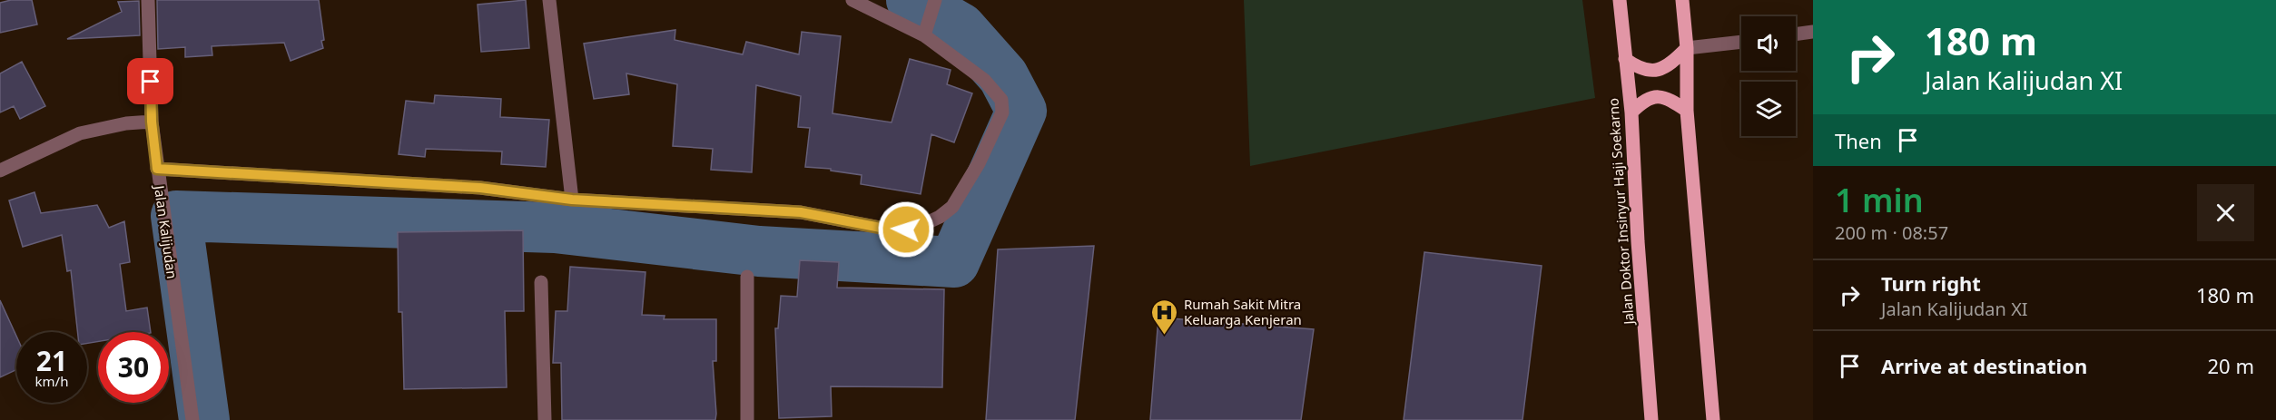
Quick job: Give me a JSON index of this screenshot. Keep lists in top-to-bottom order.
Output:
{
  "streets": {
    "main road": ["Jalan Doktor Insinyur Haji Soekarno"],
    "street": ["Jalan Kalijudan"]
  },
  "places": {
    "hospital": ["Rumah Sakit Mitra Keluarga Kenjeran"]
  },
  "page": {
    "turn": ["180 m", "Jalan Kalijudan XI"],
    "then": "Then",
    "heading": ["1 min", "200 m · 08:57"],
    "list": [
      {
        "name": "Turn right",
        "note": "Jalan Kalijudan XI",
        "value": "180 m"
      },
      {
        "name": "Arrive at destination",
        "value": "20 m"
      }
    ],
    "speed": "21 km/h",
    "limit": "30"
  }
}
